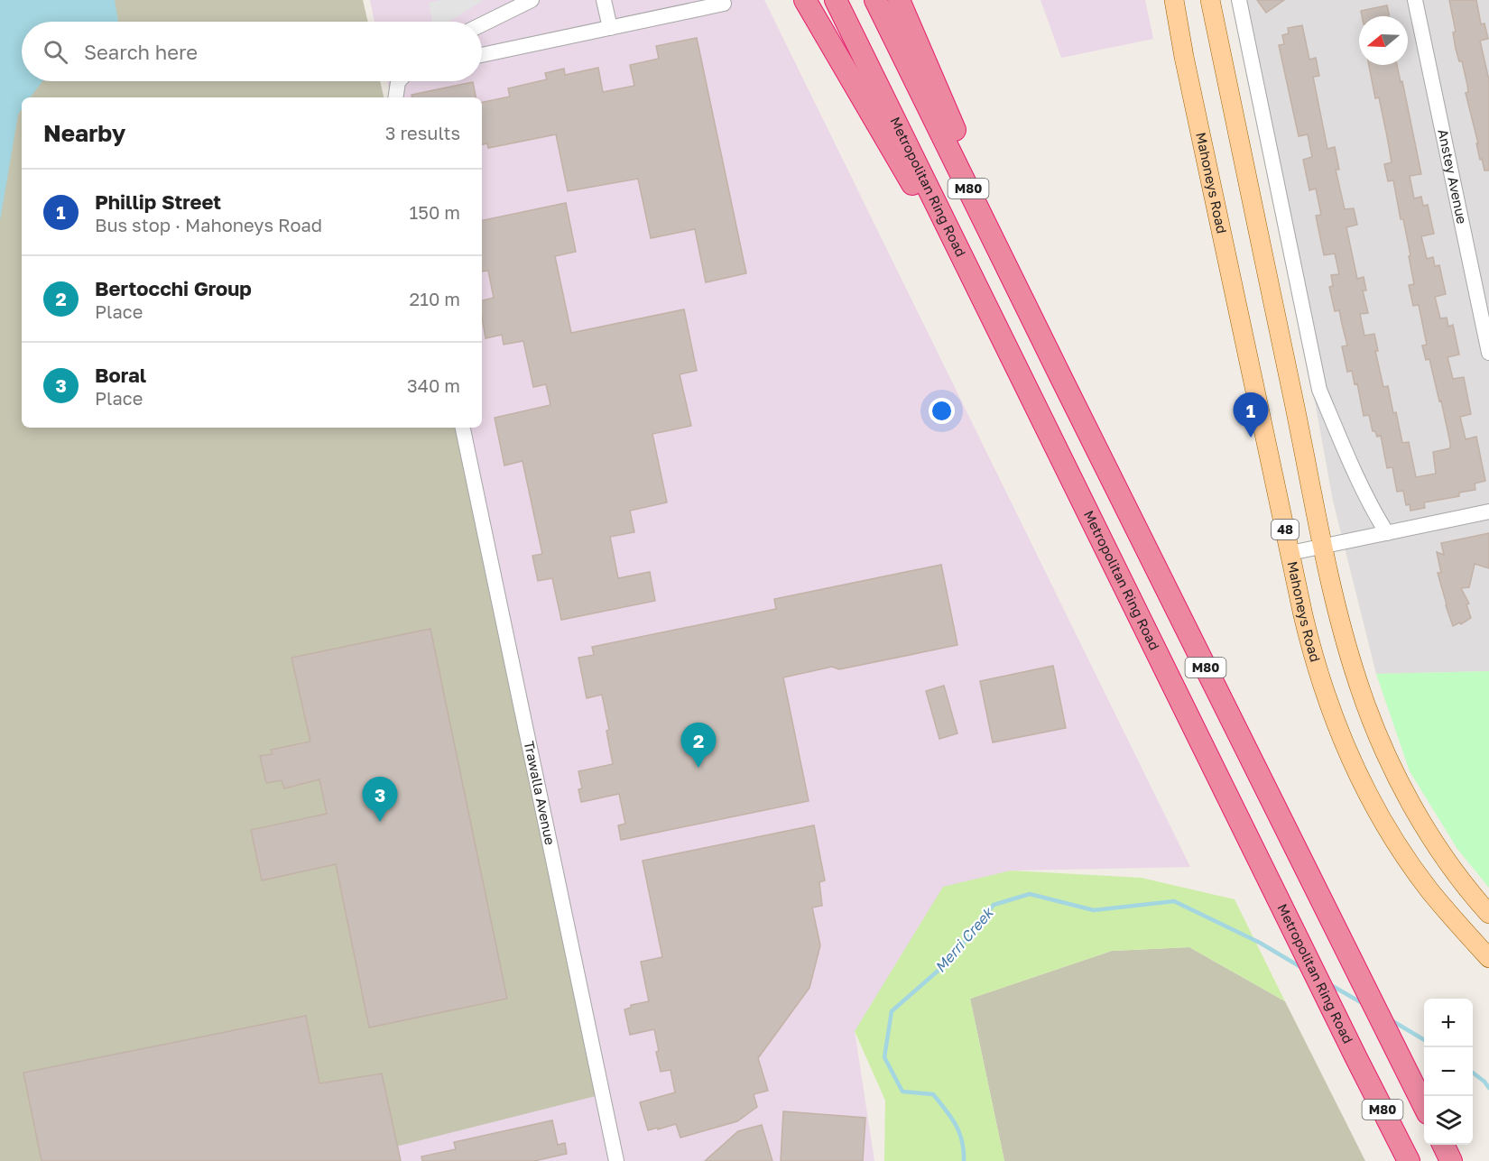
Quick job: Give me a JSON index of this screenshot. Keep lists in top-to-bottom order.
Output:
{
  "streets": {
    "highway": ["Metropolitan Ring Road", "M80"],
    "main road": ["Mahoneys Road", "48"],
    "street": ["Anstey Avenue", "Trawalla Avenue"]
  },
  "water": ["Merri Creek"],
  "north": "left",
  "page": {
    "search": "Search here",
    "heading": ["Nearby", "3 results"],
    "list": [
      {
        "mark": "1",
        "name": "Phillip Street",
        "note": "Bus stop · Mahoneys Road",
        "value": "150 m"
      },
      {
        "mark": "2",
        "name": "Bertocchi Group",
        "note": "Place",
        "value": "210 m"
      },
      {
        "mark": "3",
        "name": "Boral",
        "note": "Place",
        "value": "340 m"
      }
    ],
    "pins": ["1", "2", "3"],
    "map_buttons": ["+", "−"]
  }
}
